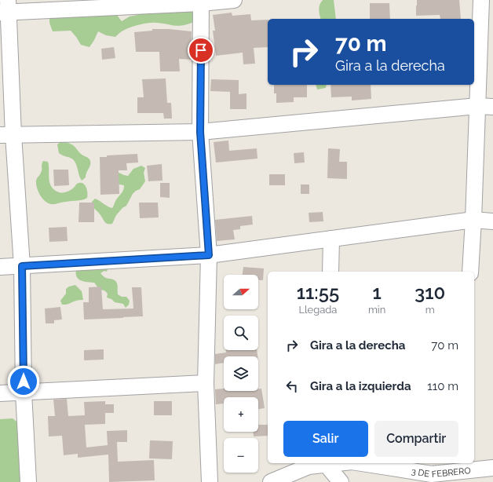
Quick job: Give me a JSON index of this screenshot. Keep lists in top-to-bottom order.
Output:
{
  "streets": {
    "street": ["3 DE FEBRERO"]
  },
  "north": "right",
  "page": {
    "turn": ["70 m", "Gira a la derecha"],
    "eta": [
      "11:55",
      "Llegada",
      "1",
      "min",
      "310",
      "m"
    ],
    "map_buttons": ["+", "−"],
    "list": [
      {
        "name": "Gira a la derecha",
        "value": "70 m"
      },
      {
        "name": "Gira a la izquierda",
        "value": "110 m"
      }
    ],
    "buttons": ["Salir", "Compartir"]
  }
}
